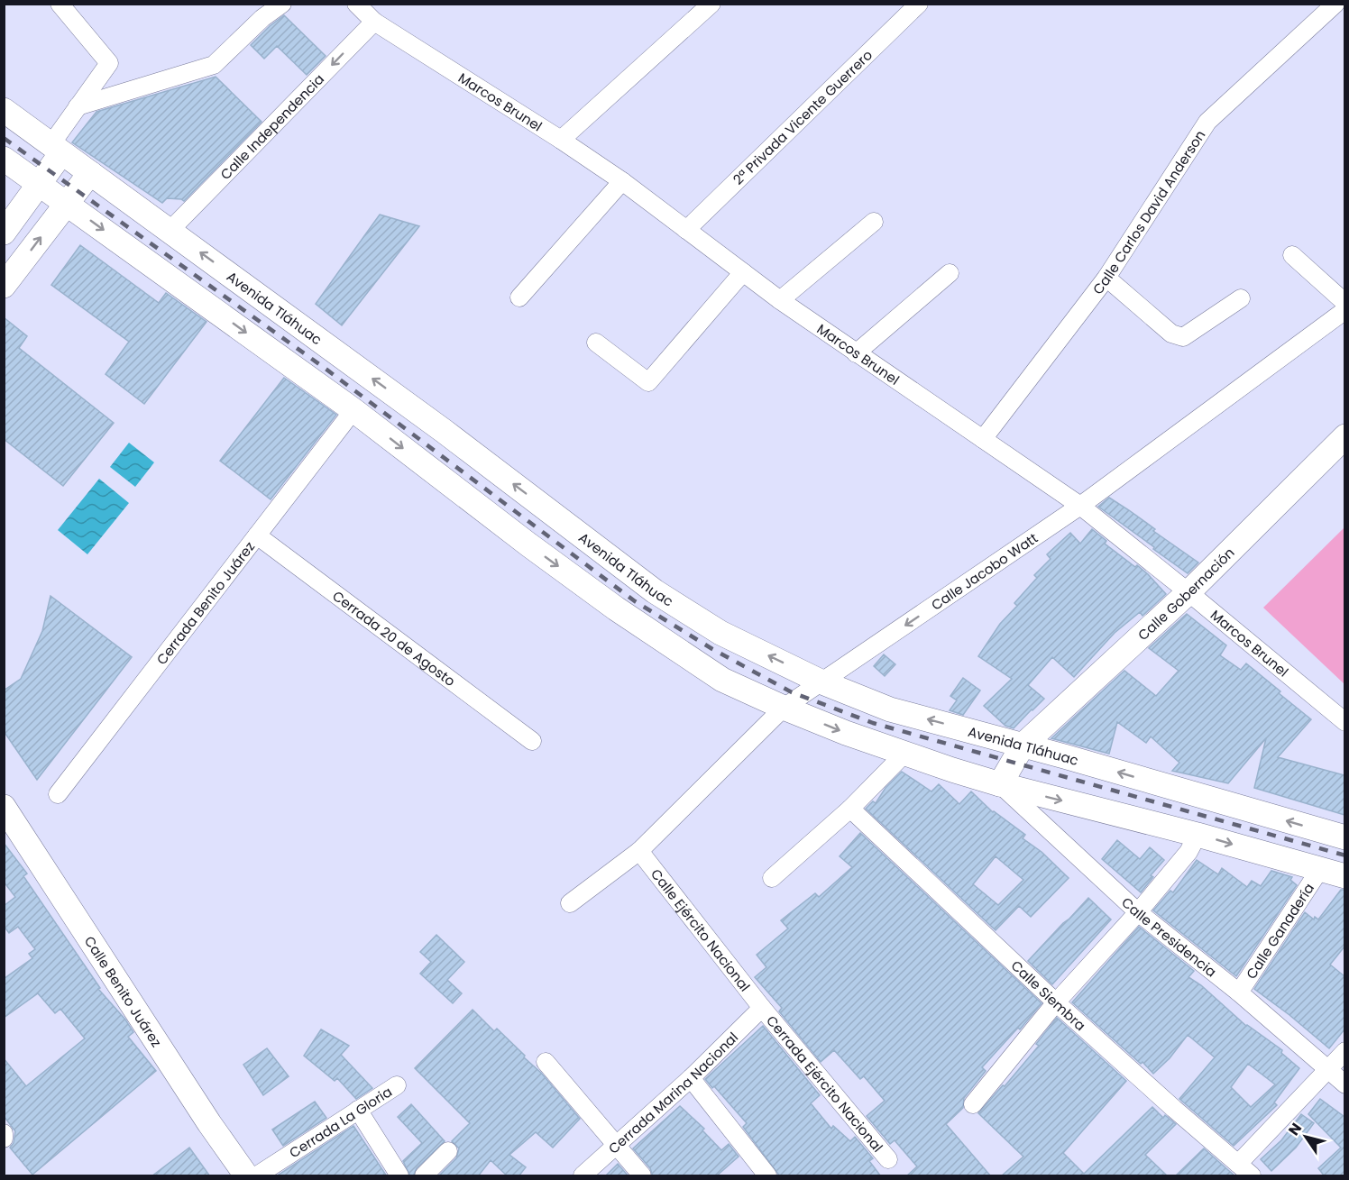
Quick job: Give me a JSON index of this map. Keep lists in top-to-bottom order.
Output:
{
  "streets": {
    "main road": ["Avenida Tláhuac", "Calle Gobernación", "Calle Benito Juárez"],
    "street": [
      "Marcos Brunel",
      "2ª Privada Vicente Guerrero",
      "Calle Independencia",
      "Calle Carlos David Anderson",
      "Calle Jacobo Watt",
      "Cerrada Benito Juárez",
      "Cerrada 20 de Agosto",
      "Calle Ejército Nacional",
      "Calle Ganadería",
      "Calle Presidencia",
      "Calle Siembra",
      "Cerrada Ejército Nacional",
      "Cerrada Marina Nacional",
      "Cerrada La Gloria"
    ]
  },
  "crossings": [
    ["Marcos Brunel", "2ª Privada Vicente Guerrero"],
    ["Marcos Brunel", "Calle Independencia"],
    ["Marcos Brunel", "Calle Carlos David Anderson"],
    ["Marcos Brunel", "Calle Jacobo Watt"],
    ["Marcos Brunel", "Calle Gobernación"],
    ["Calle Independencia", "Avenida Tláhuac"],
    ["Avenida Tláhuac", "Calle Jacobo Watt"],
    ["Avenida Tláhuac", "Calle Gobernación"],
    ["Calle Jacobo Watt", "Calle Ejército Nacional"],
    ["Calle Gobernación", "Calle Presidencia"],
    ["Cerrada Benito Juárez", "Cerrada 20 de Agosto"],
    ["Calle Ejército Nacional", "Cerrada Ejército Nacional"],
    ["Calle Ejército Nacional", "Cerrada Marina Nacional"],
    ["Calle Ganadería", "Calle Presidencia"],
    ["Cerrada Ejército Nacional", "Cerrada Marina Nacional"]
  ],
  "north": "top left"
}
